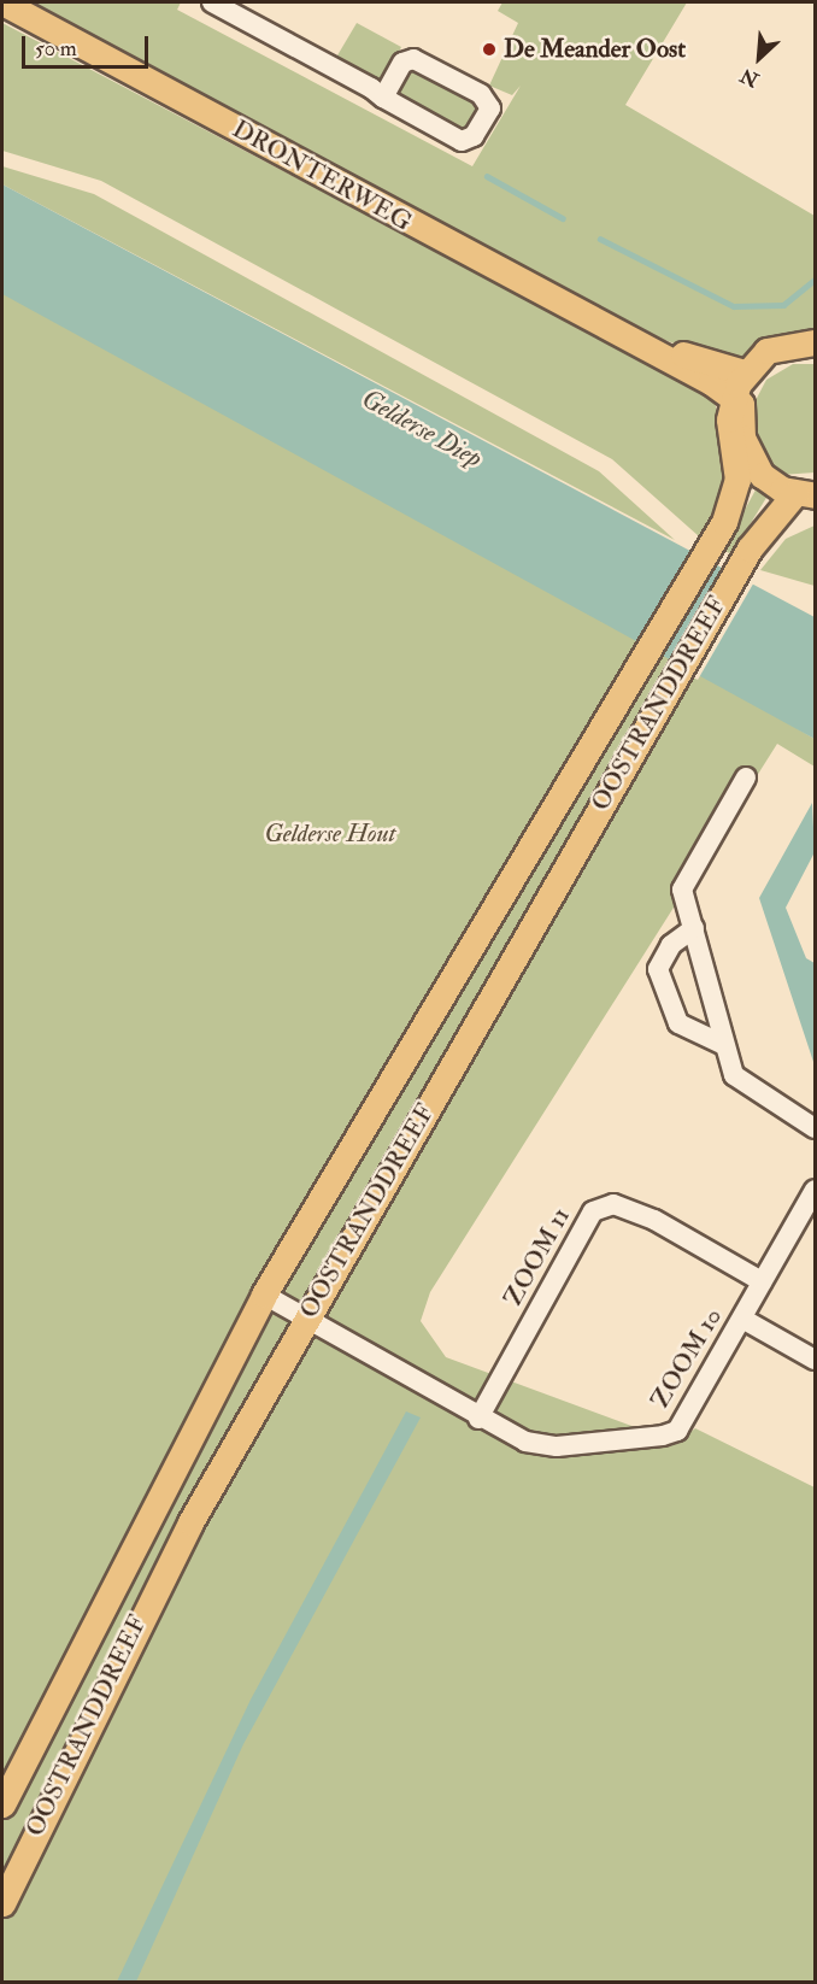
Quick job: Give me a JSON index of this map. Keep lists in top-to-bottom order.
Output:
{
  "streets": {
    "main road": ["DRONTERWEG", "OOSTRANDDREEF"],
    "street": ["ZOOM 11", "ZOOM 10"]
  },
  "crossings": [
    ["OOSTRANDDREEF", "ZOOM 10"],
    ["ZOOM 11", "ZOOM 10"]
  ],
  "water": ["Gelderse Diep"],
  "parks": ["Gelderse Hout"],
  "places": ["De Meander Oost"],
  "scale_bar": "50 m",
  "north": "bottom left"
}
